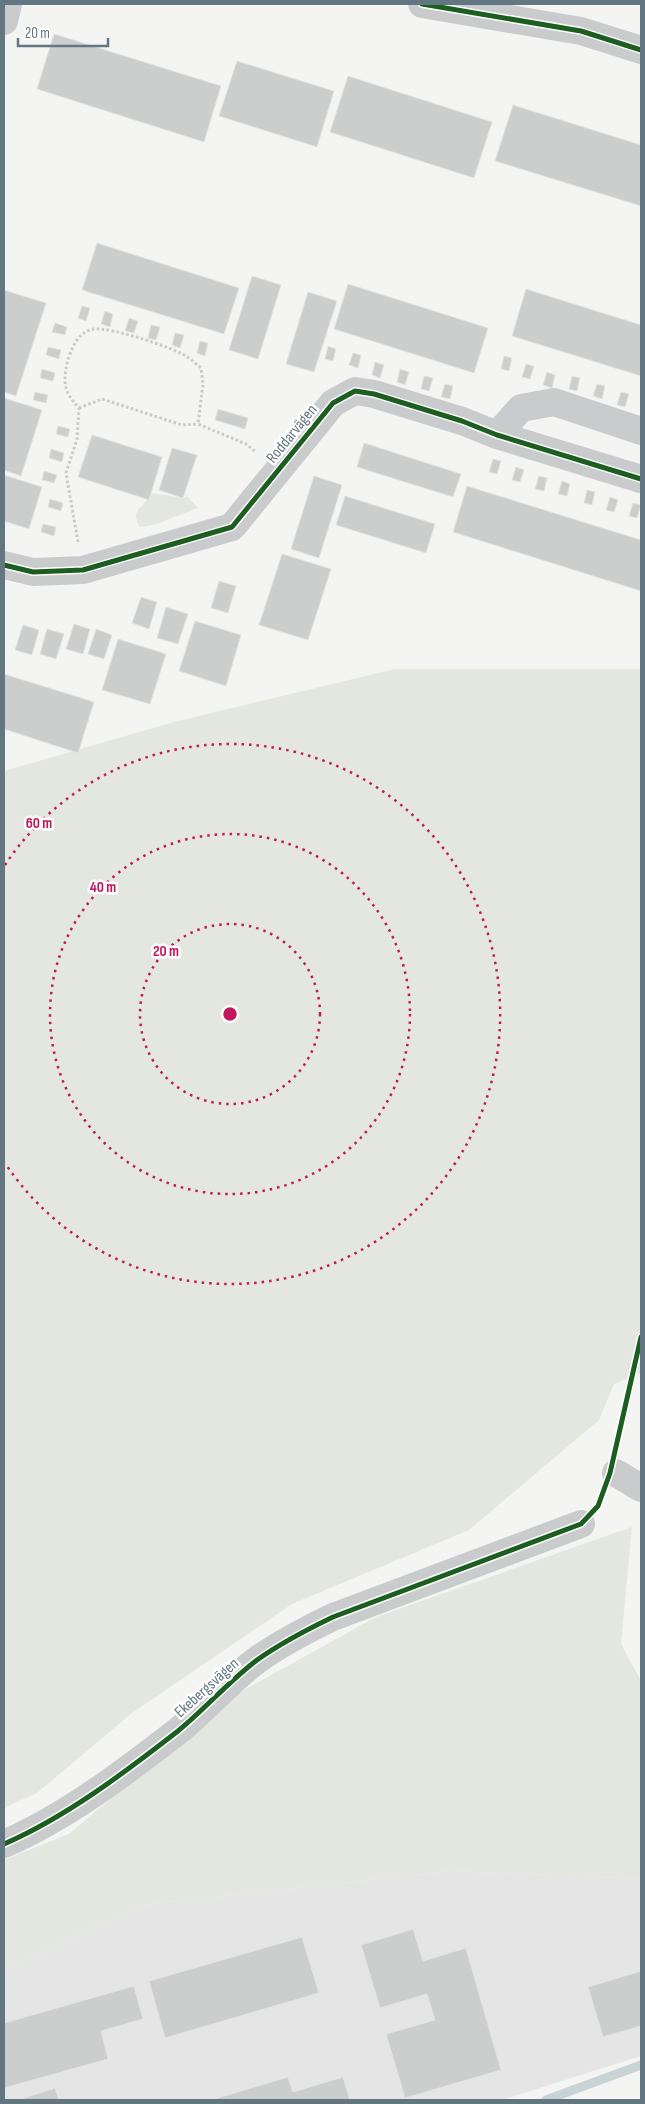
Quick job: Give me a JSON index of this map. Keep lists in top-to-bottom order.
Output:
{
  "streets": {
    "street": ["Roddarvägen", "Ekebergsvägen"]
  },
  "scale_bar": "20 m",
  "rings": ["60 m", "40 m", "20 m"]
}
